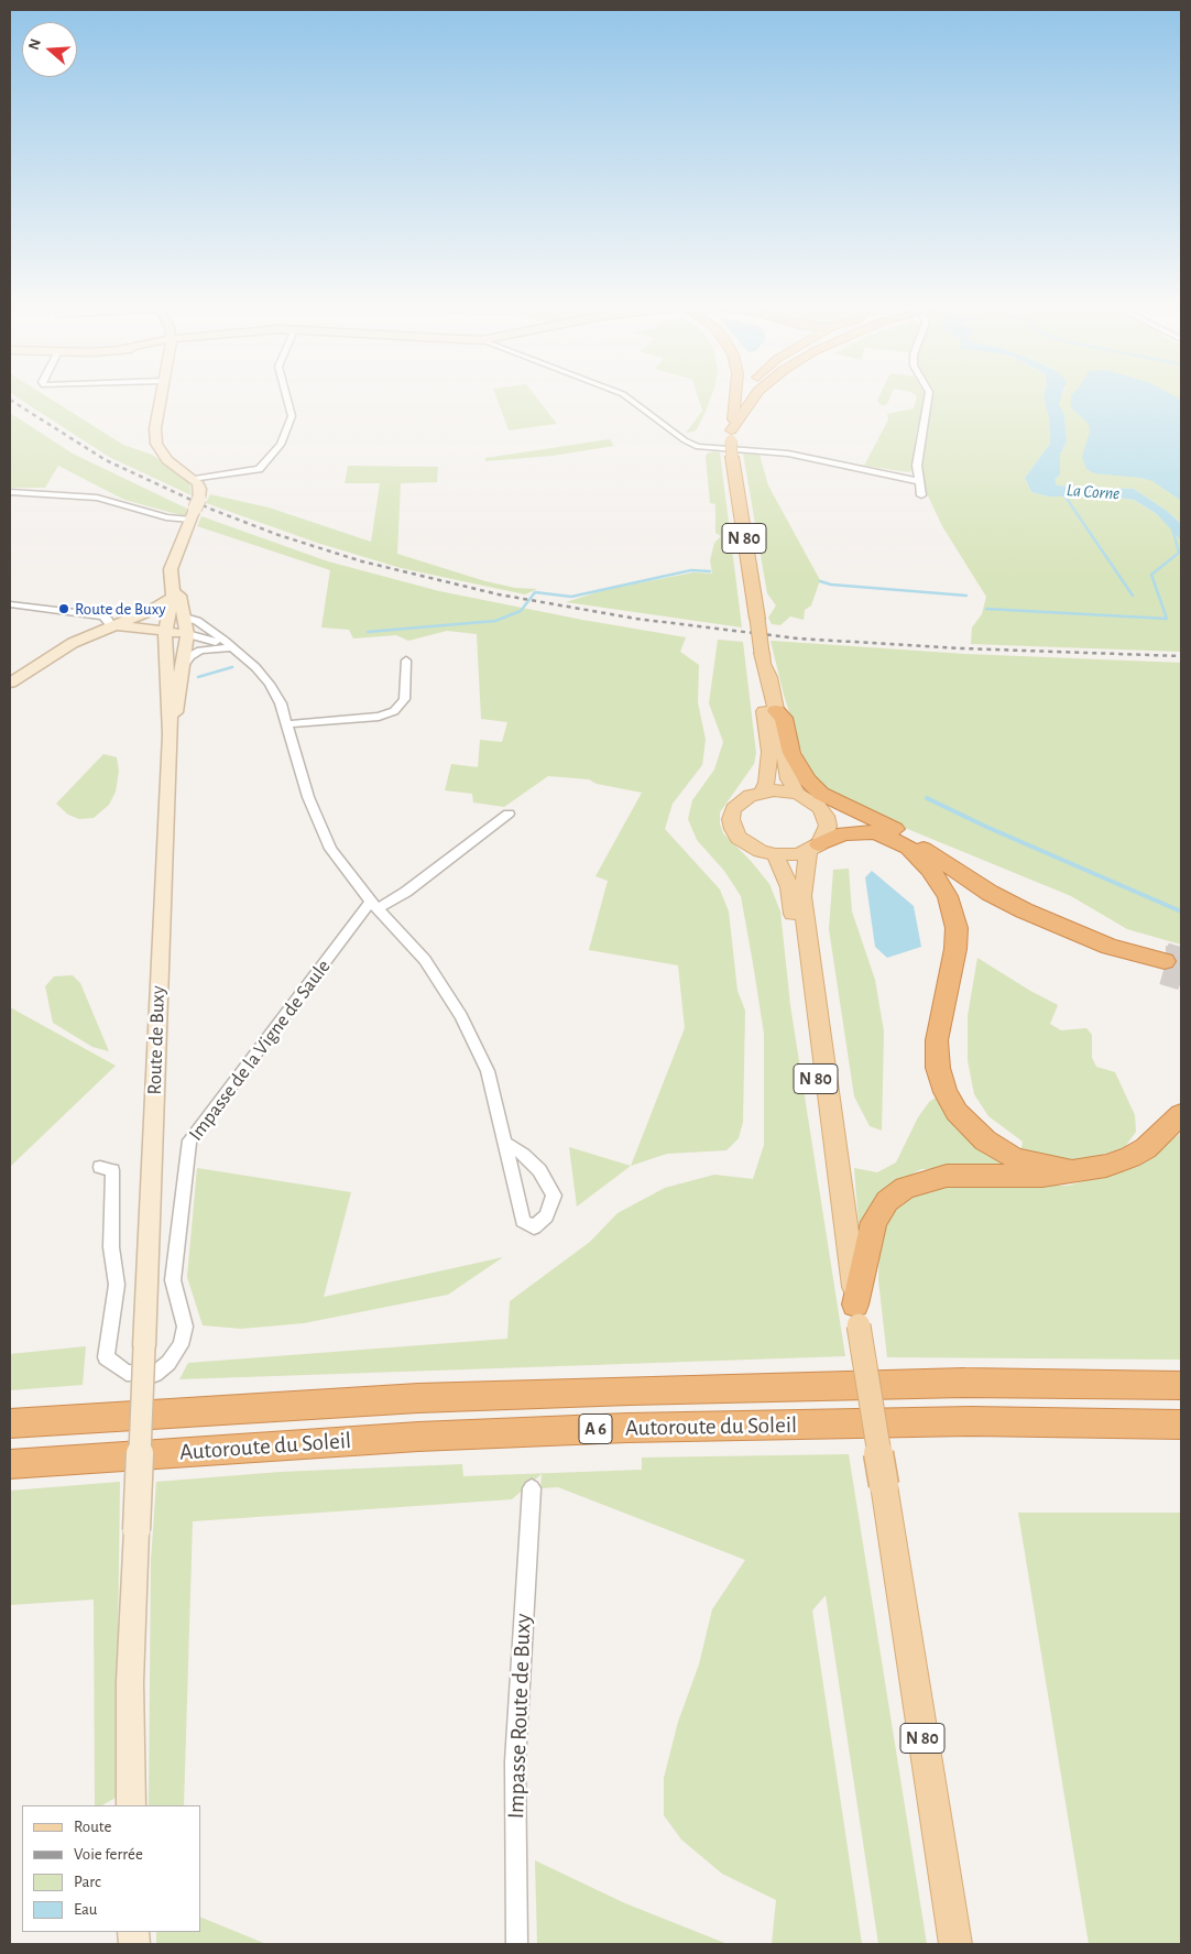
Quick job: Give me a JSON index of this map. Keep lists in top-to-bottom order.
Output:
{
  "streets": {
    "highway": ["Autoroute du Soleil", "A 6"],
    "main road": ["N 80", "Route de Buxy"],
    "street": ["Impasse de la Vigne de Saule", "Impasse Route de Buxy"]
  },
  "water": ["La Corne"],
  "places": ["Route de Buxy"],
  "legend": [
    "Route",
    "Voie ferrée",
    "Parc",
    "Eau"
  ],
  "north": "left"
}
